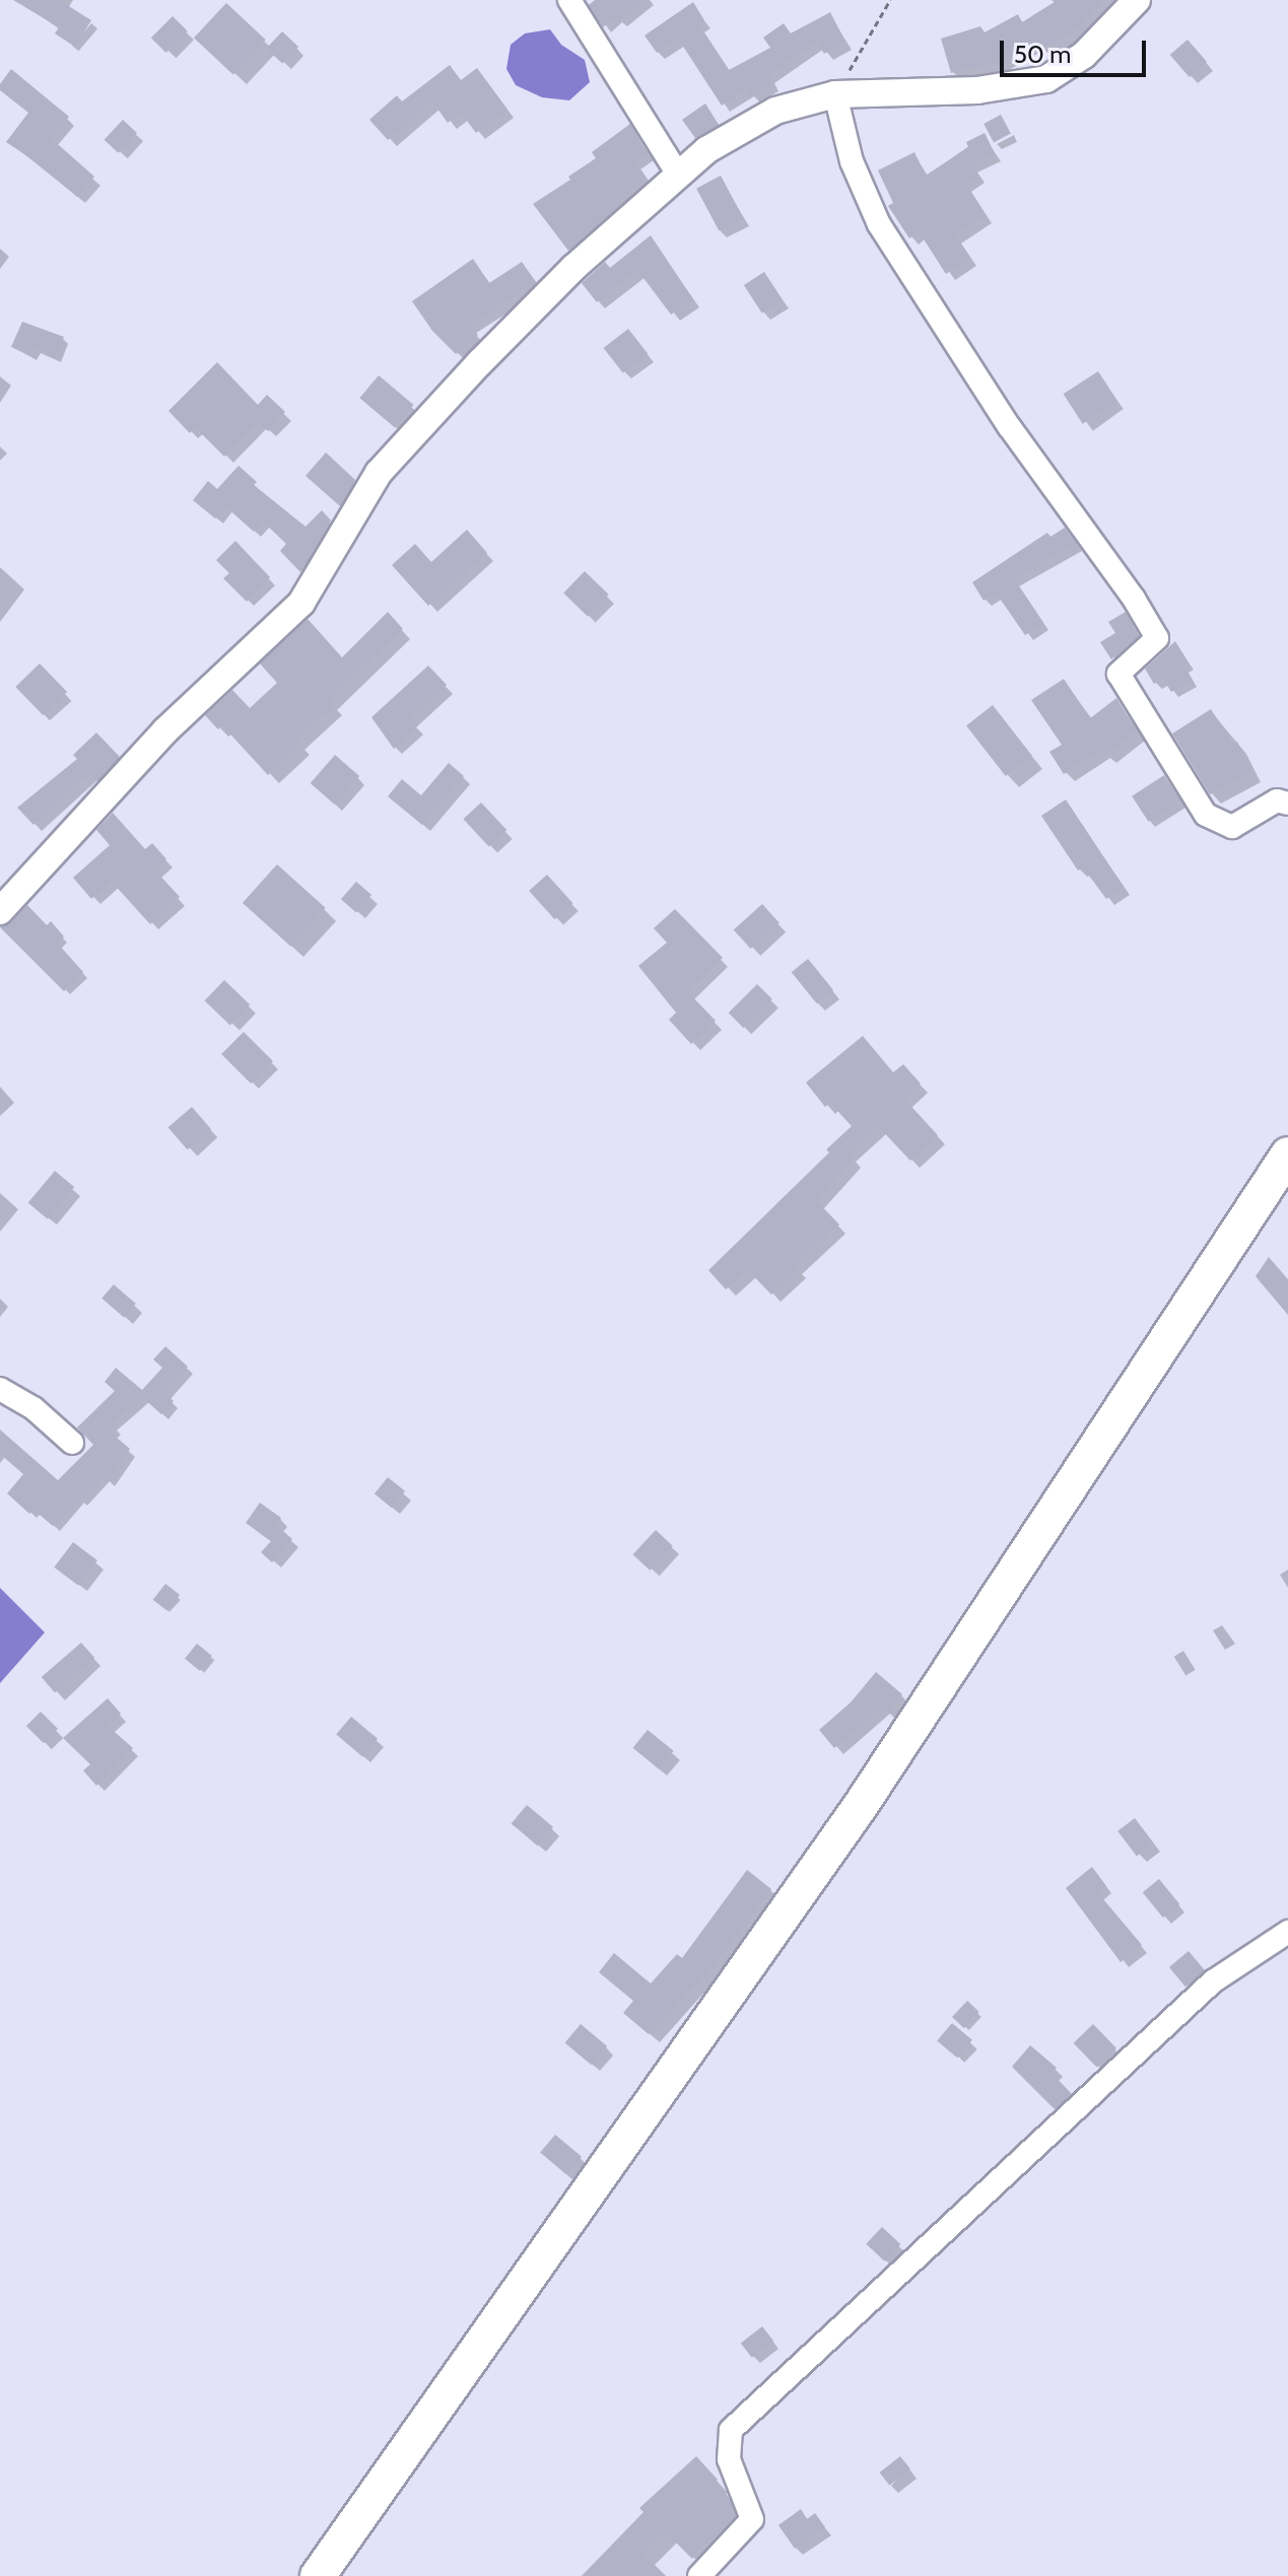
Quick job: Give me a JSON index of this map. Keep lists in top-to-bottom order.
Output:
{
  "scale_bar": "50 m"
}
